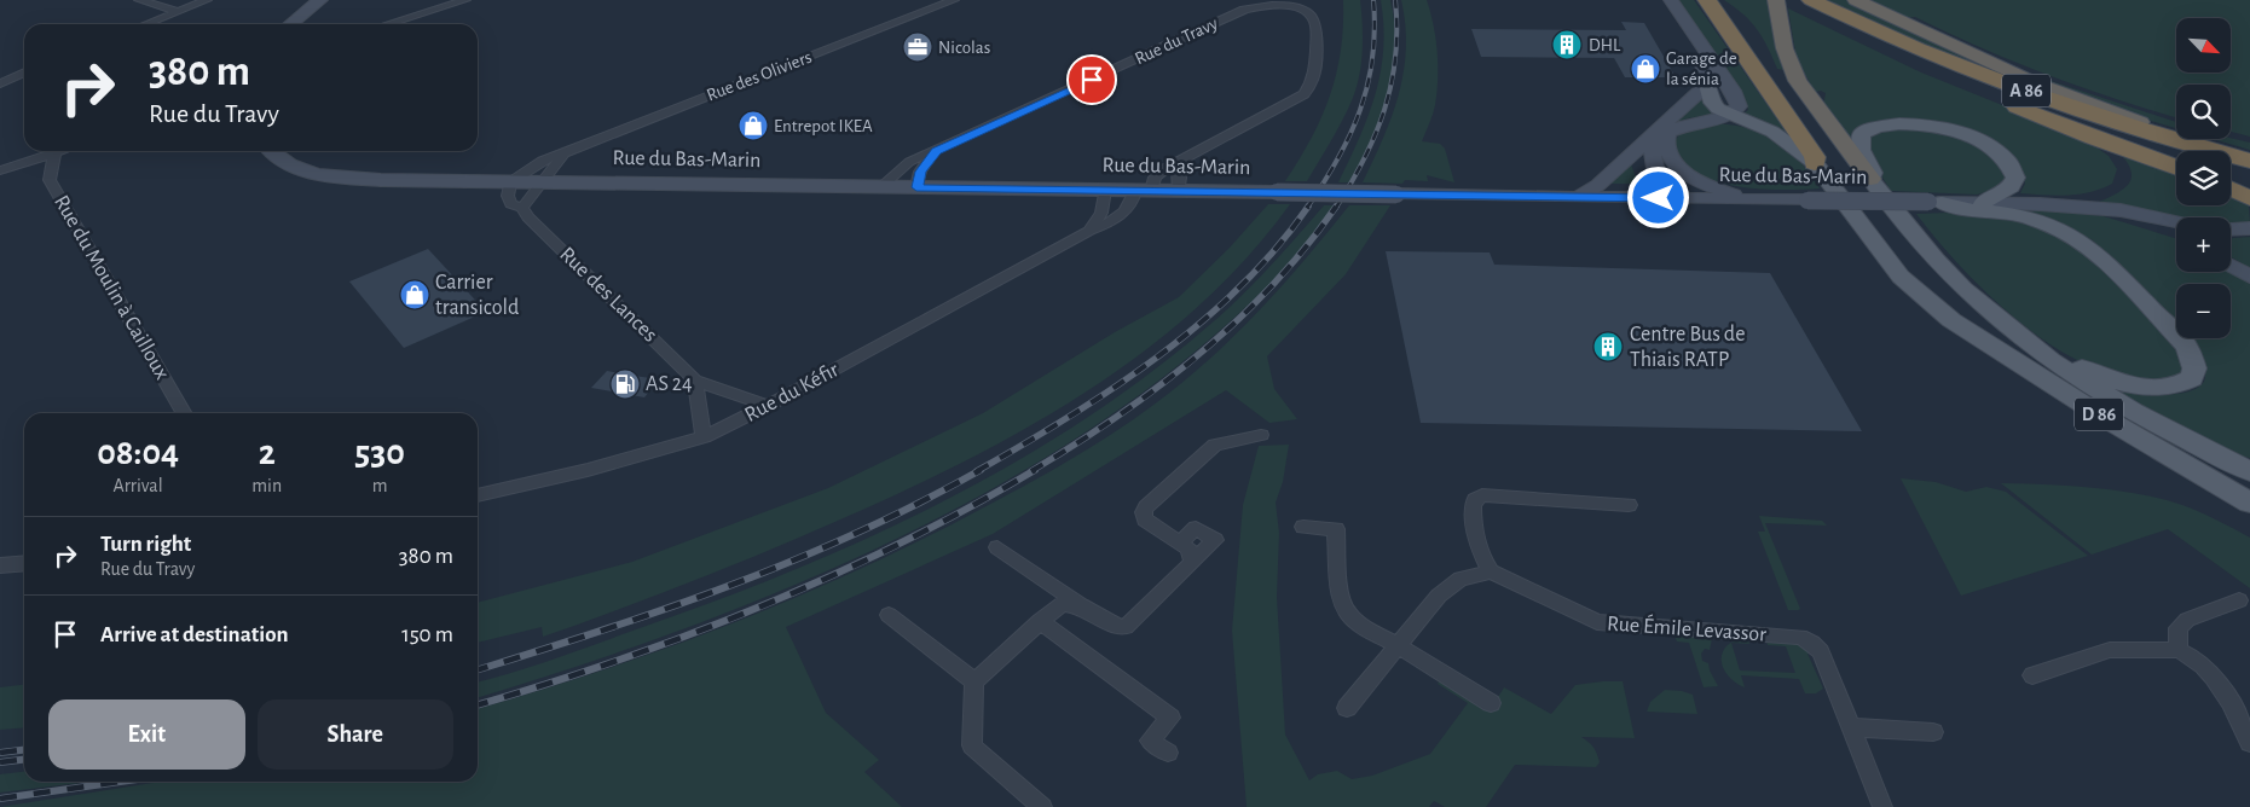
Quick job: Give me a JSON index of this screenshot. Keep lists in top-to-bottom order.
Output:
{
  "streets": {
    "highway": ["A 86", "D 86"],
    "main road": ["Rue du Bas-Marin"],
    "street": [
      "Rue du Travy",
      "Rue des Oliviers",
      "Rue du Moulin à Cailloux",
      "Rue des Lances",
      "Rue du Kéfir",
      "Rue Émile Levassor"
    ]
  },
  "crossings": [
    ["Rue du Travy", "Rue du Bas-Marin"],
    ["Rue du Travy", "Rue du Kéfir"],
    ["Rue des Oliviers", "Rue du Bas-Marin"],
    ["Rue des Oliviers", "Rue des Lances"],
    ["Rue du Bas-Marin", "Rue des Lances"],
    ["Rue du Bas-Marin", "Rue du Kéfir"],
    ["Rue des Lances", "Rue du Kéfir"]
  ],
  "places": {
    "building": ["DHL", "Centre Bus de Thiais RATP"],
    "office": ["Nicolas"],
    "shop": ["Garage de la sénia", "Entrepot IKEA", "Carrier transicold"],
    "fuel station": ["AS 24"]
  },
  "north": "bottom right",
  "page": {
    "map_buttons": ["+", "−"],
    "turn": ["380 m", "Rue du Travy"],
    "eta": [
      "08:04",
      "Arrival",
      "2",
      "min",
      "530",
      "m"
    ],
    "list": [
      {
        "name": "Turn right",
        "note": "Rue du Travy",
        "value": "380 m"
      },
      {
        "name": "Arrive at destination",
        "value": "150 m"
      }
    ],
    "buttons": ["Exit", "Share"]
  }
}
